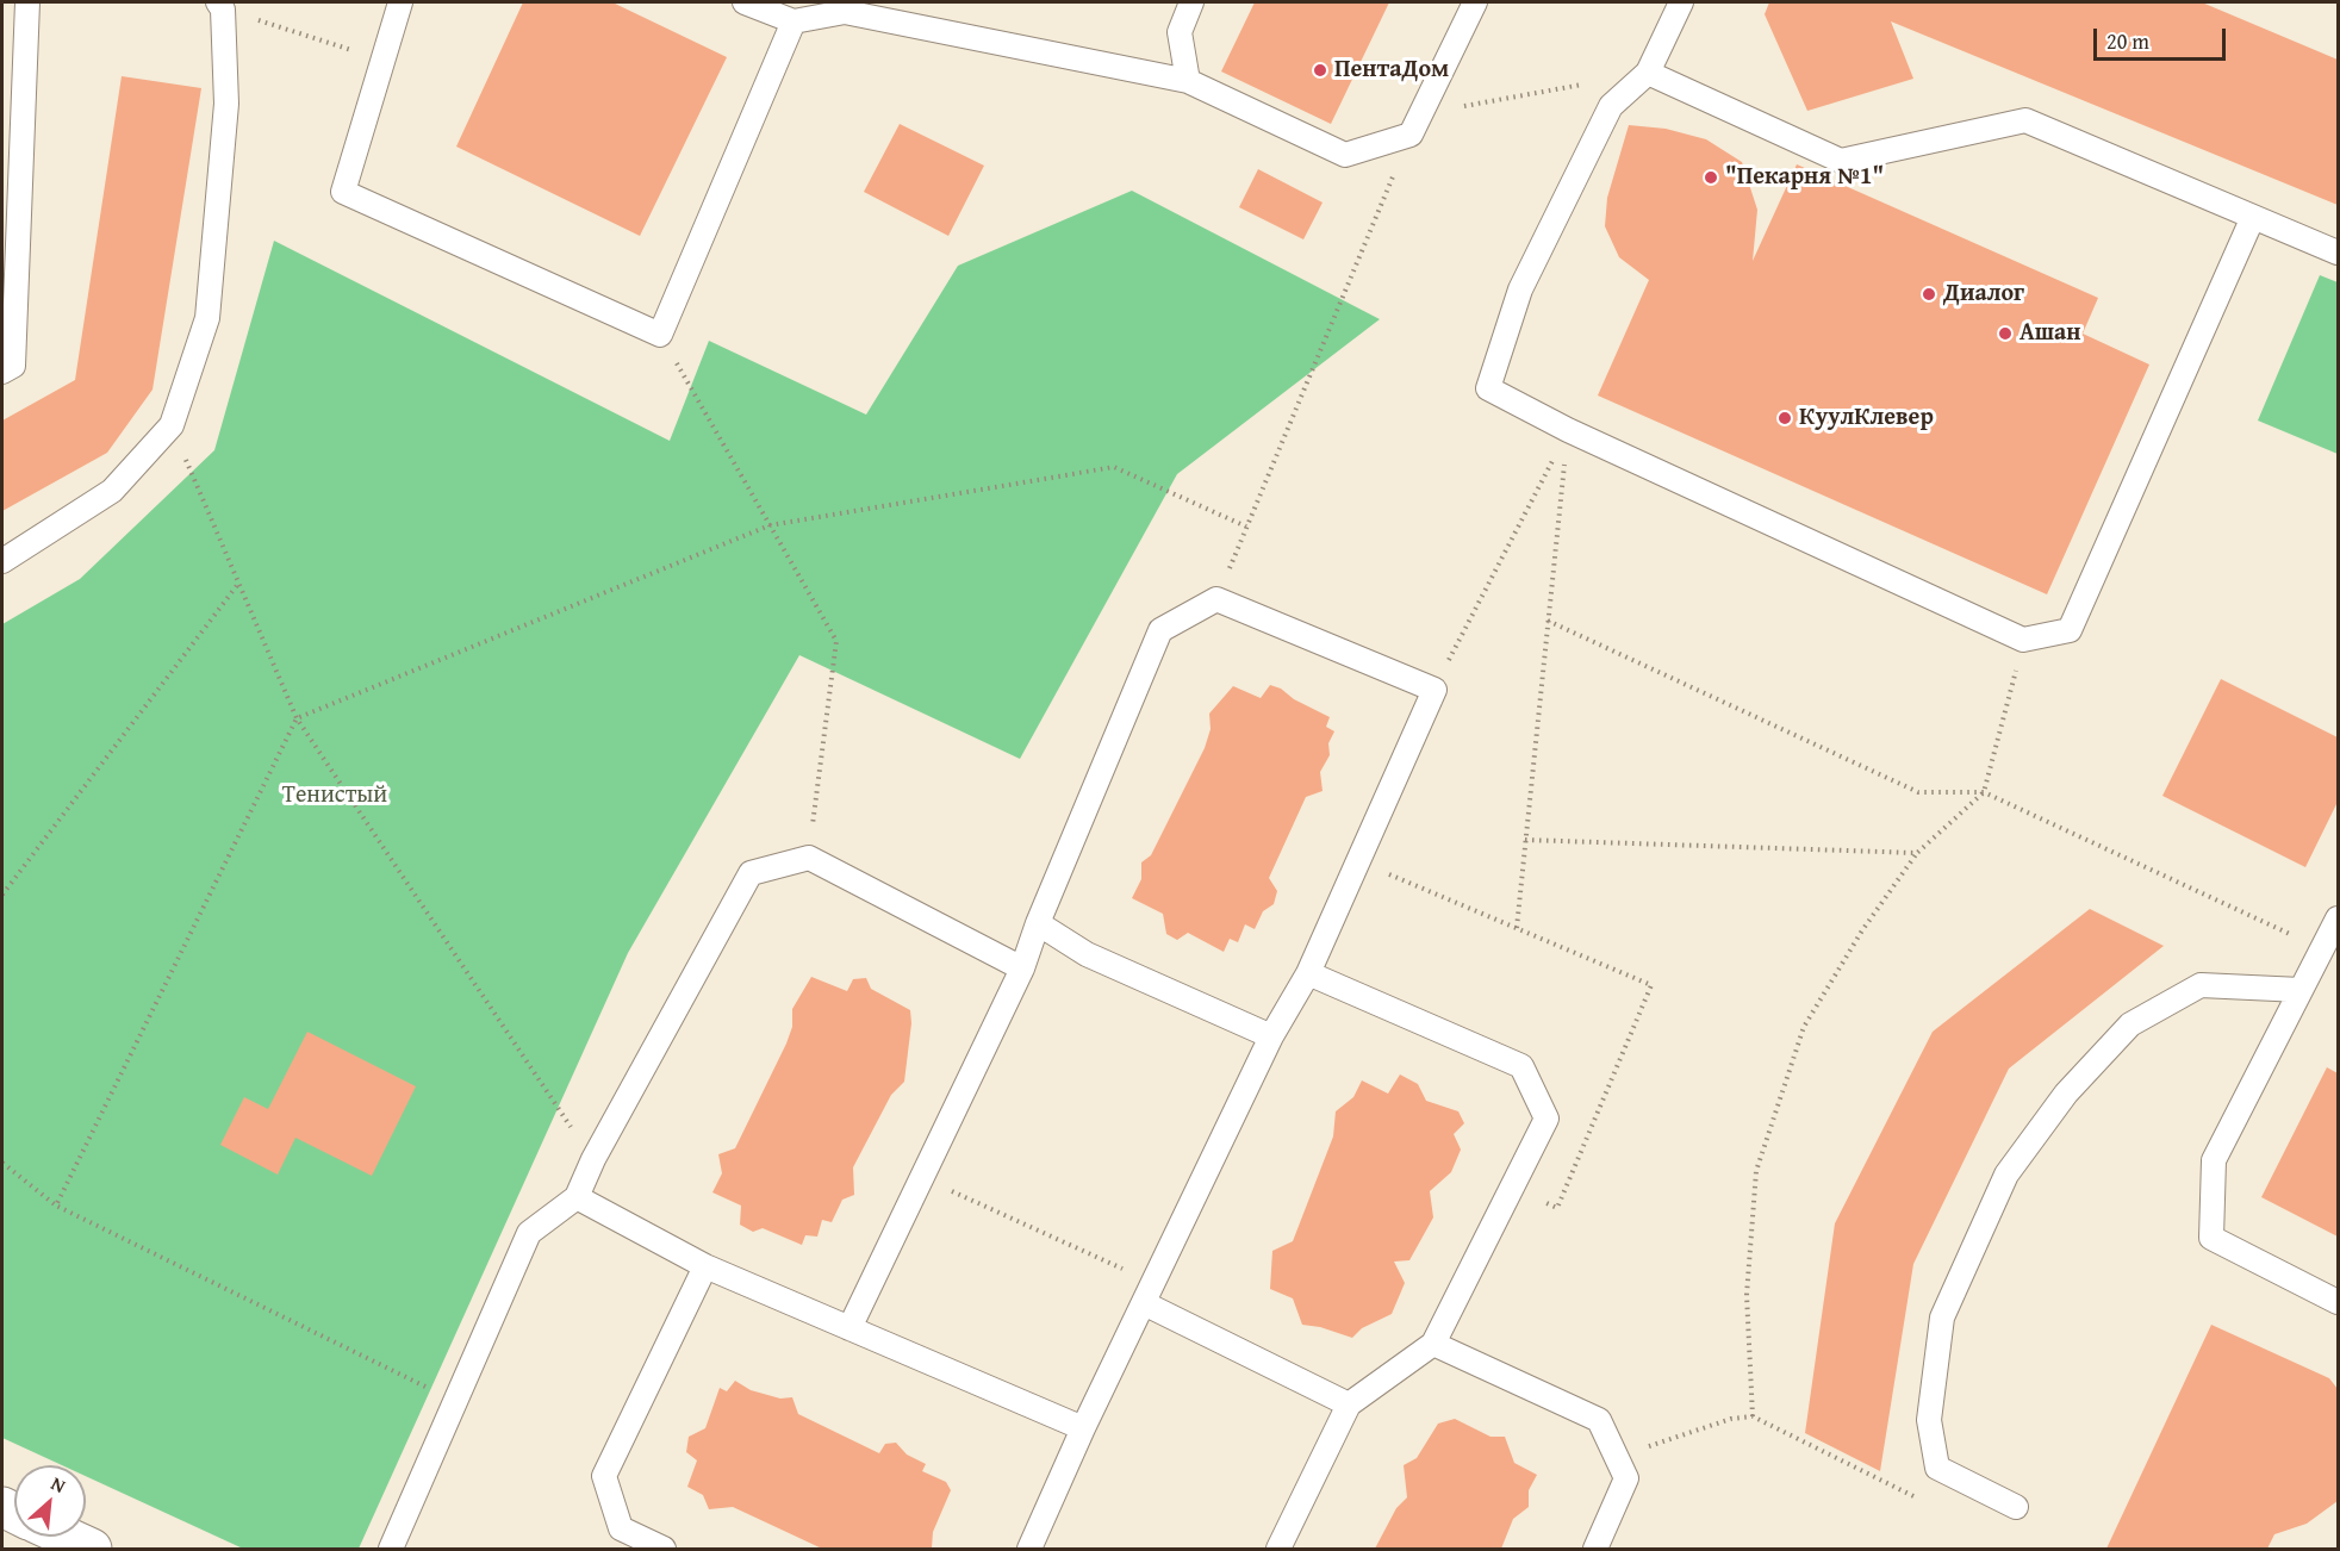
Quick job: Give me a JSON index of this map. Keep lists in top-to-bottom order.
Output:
{
  "parks": ["Тенистый"],
  "places": [
    "ПентаДом",
    "\"Пекарня №1\"",
    "Диалог",
    "Ашан",
    "КуулКлевер"
  ],
  "scale_bar": "20 m",
  "north": "top right"
}
